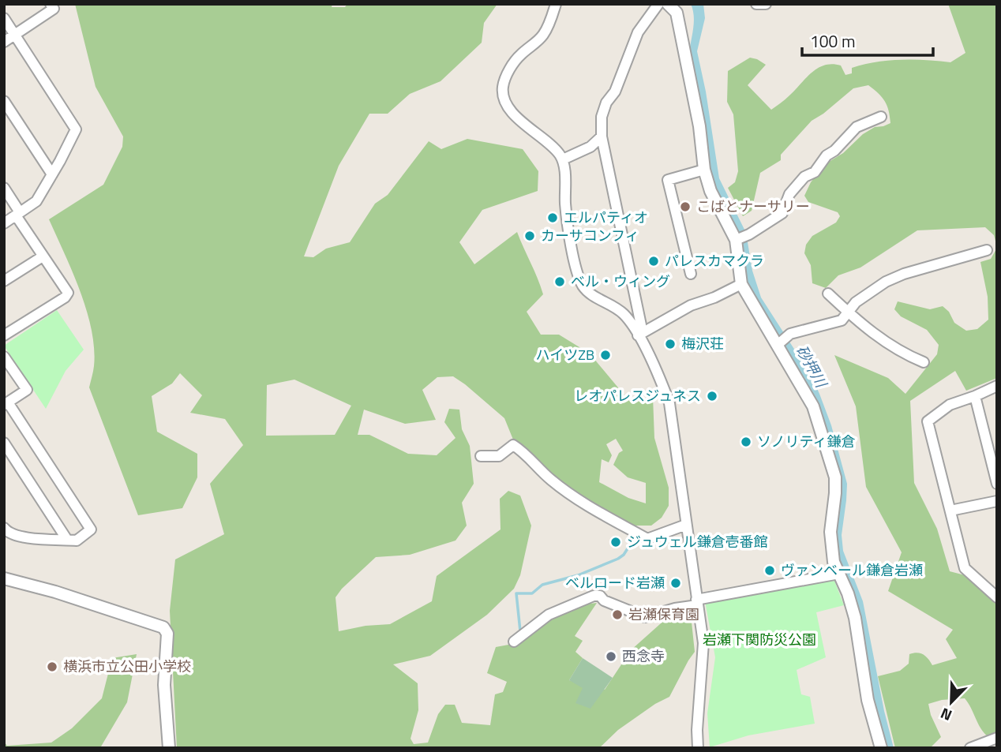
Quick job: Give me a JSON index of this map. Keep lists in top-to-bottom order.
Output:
{
  "water": ["砂押川"],
  "parks": ["岩瀬下関防災公園"],
  "places": [
    "こばとナーサリー",
    "エルパティオ",
    "カーサコンフィ",
    "パレスカマクラ",
    "ベル・ウィング",
    "梅沢荘",
    "ハイツZB",
    "レオパレスジュネス",
    "ソノリティ鎌倉",
    "ジュウェル鎌倉壱番館",
    "ヴァンベール鎌倉岩瀬",
    "ベルロード岩瀬",
    "岩瀬保育園",
    "西念寺",
    "横浜市立公田小学校"
  ],
  "scale_bar": "100 m",
  "north": "bottom left"
}
